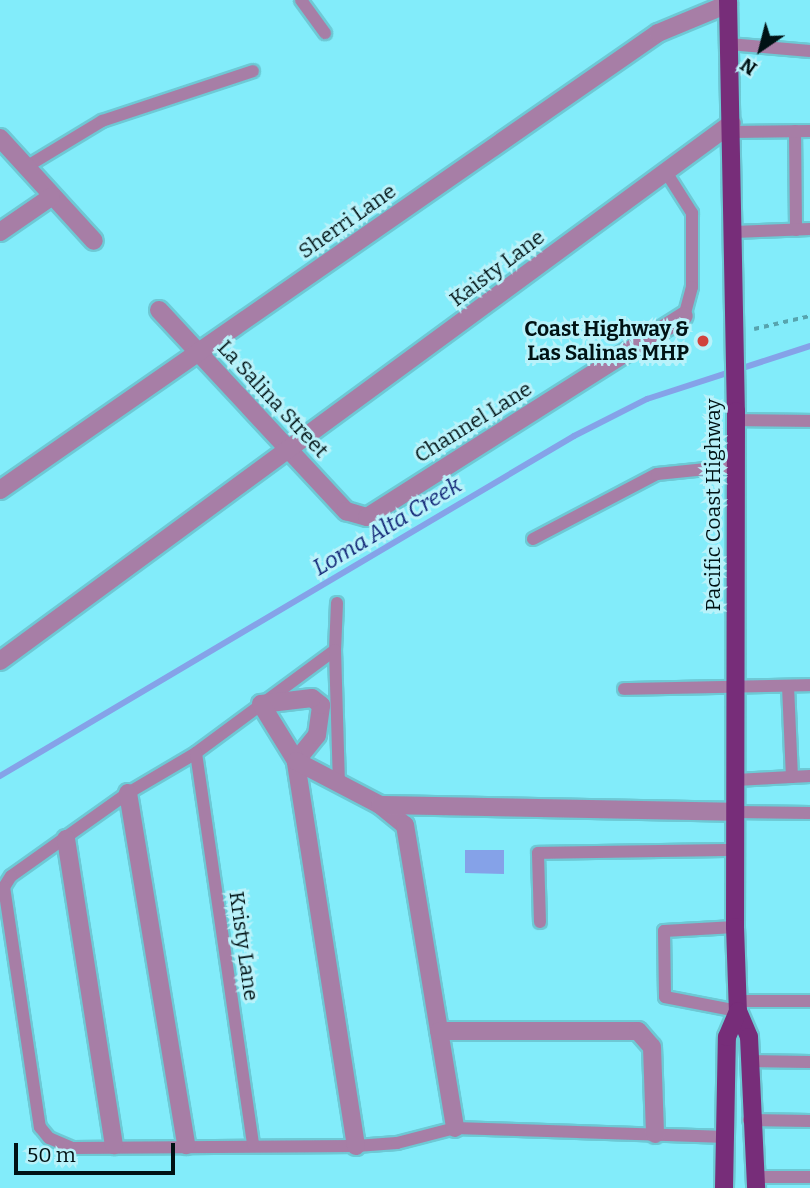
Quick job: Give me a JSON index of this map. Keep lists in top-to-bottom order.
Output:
{
  "streets": {
    "main road": ["Pacific Coast Highway"],
    "street": [
      "Sherri Lane",
      "Kaisty Lane",
      "La Salina Street",
      "Channel Lane"
    ],
    "lane": ["Kristy Lane"]
  },
  "crossings": [
    ["Sherri Lane", "La Salina Street"],
    ["Sherri Lane", "Pacific Coast Highway"],
    ["Kaisty Lane", "La Salina Street"],
    ["Kaisty Lane", "Pacific Coast Highway"],
    ["La Salina Street", "Channel Lane"]
  ],
  "water": ["Loma Alta Creek"],
  "places": ["Coast Highway & Las Salinas MHP"],
  "scale_bar": "50 m",
  "north": "bottom left"
}
